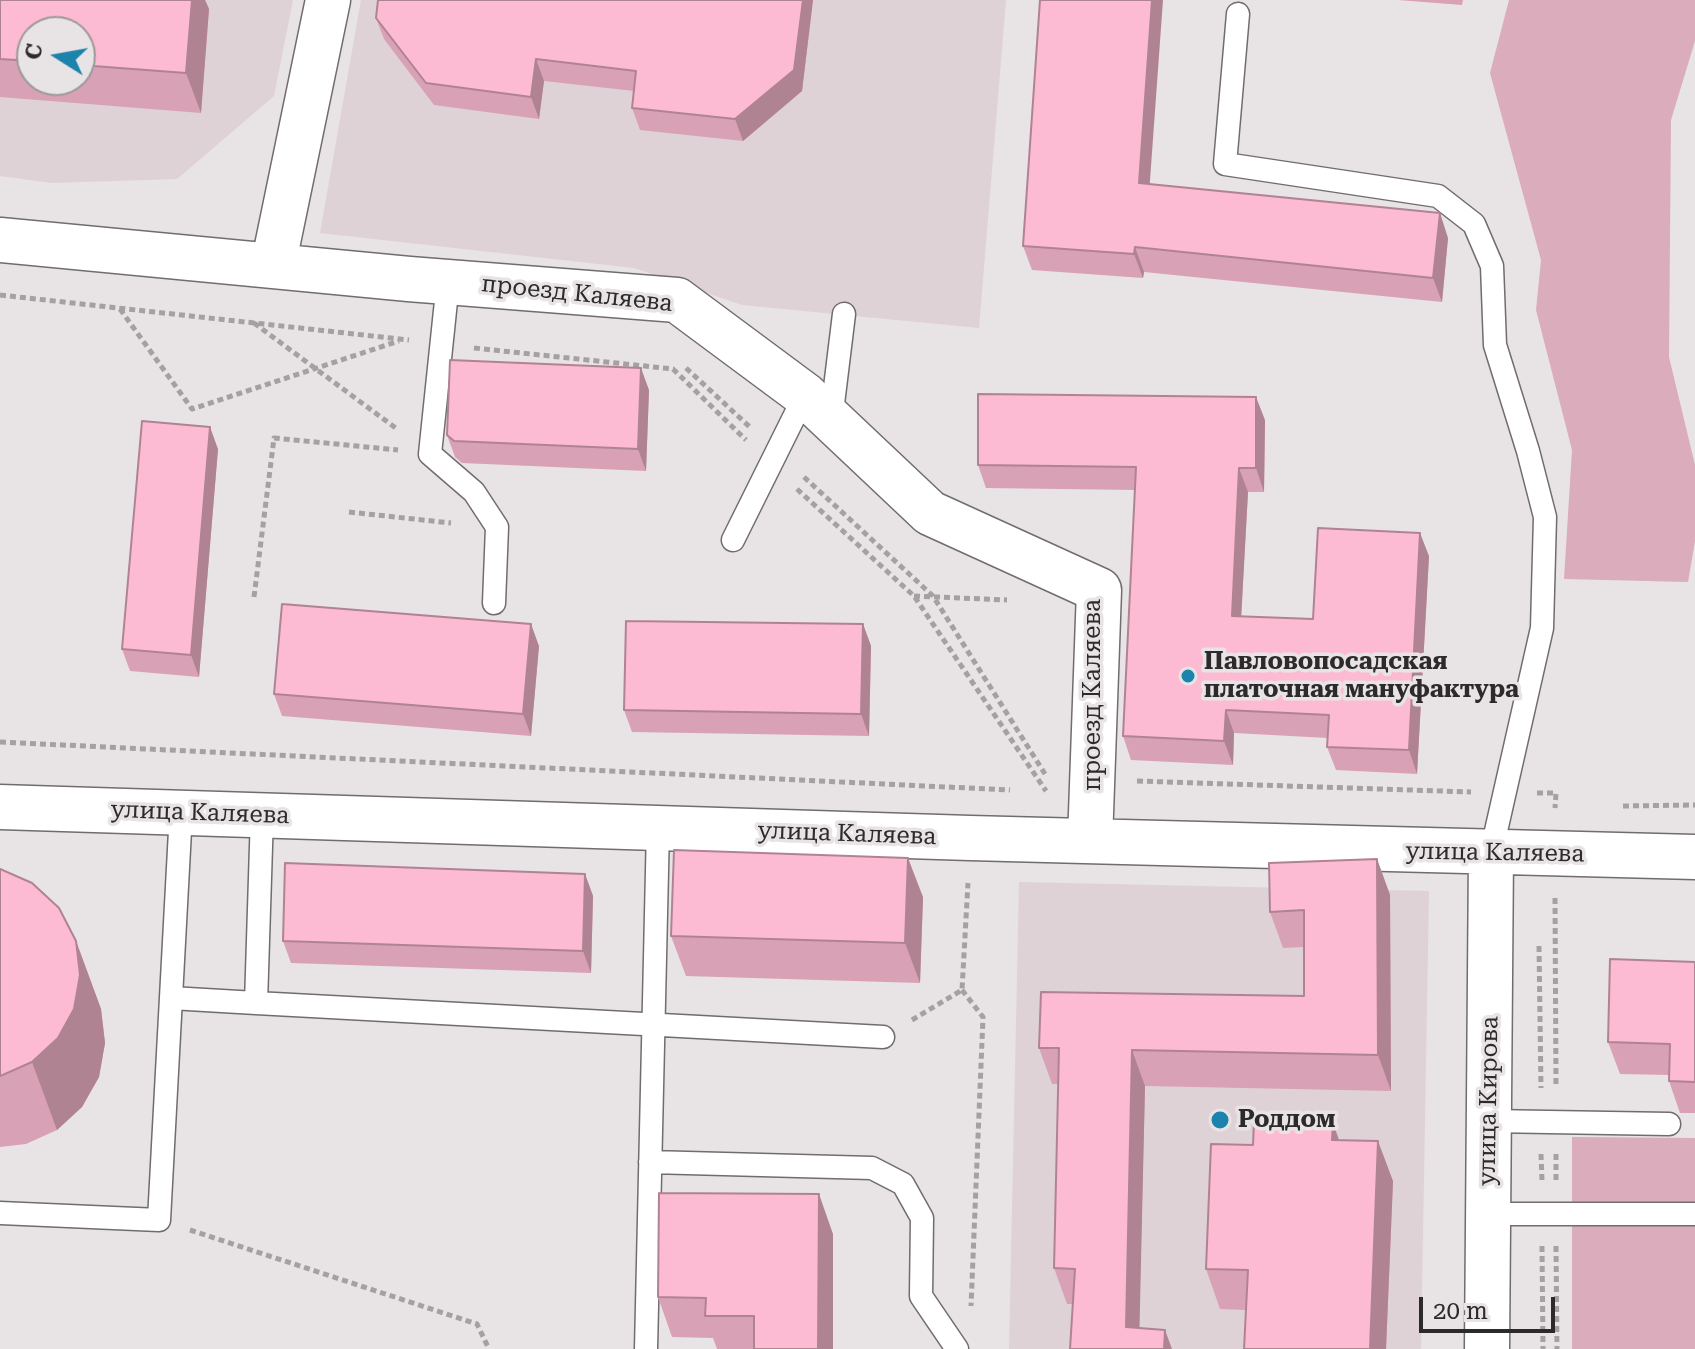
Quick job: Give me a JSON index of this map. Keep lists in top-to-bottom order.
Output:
{
  "streets": {
    "street": ["проезд Каляева", "улица Каляева", "улица Кирова"]
  },
  "crossings": [
    ["проезд Каляева", "улица Каляева"],
    ["улица Каляева", "улица Кирова"]
  ],
  "places": ["Павловопосадская платочная мануфактура", "Роддом"],
  "scale_bar": "20 m",
  "north": "left"
}
